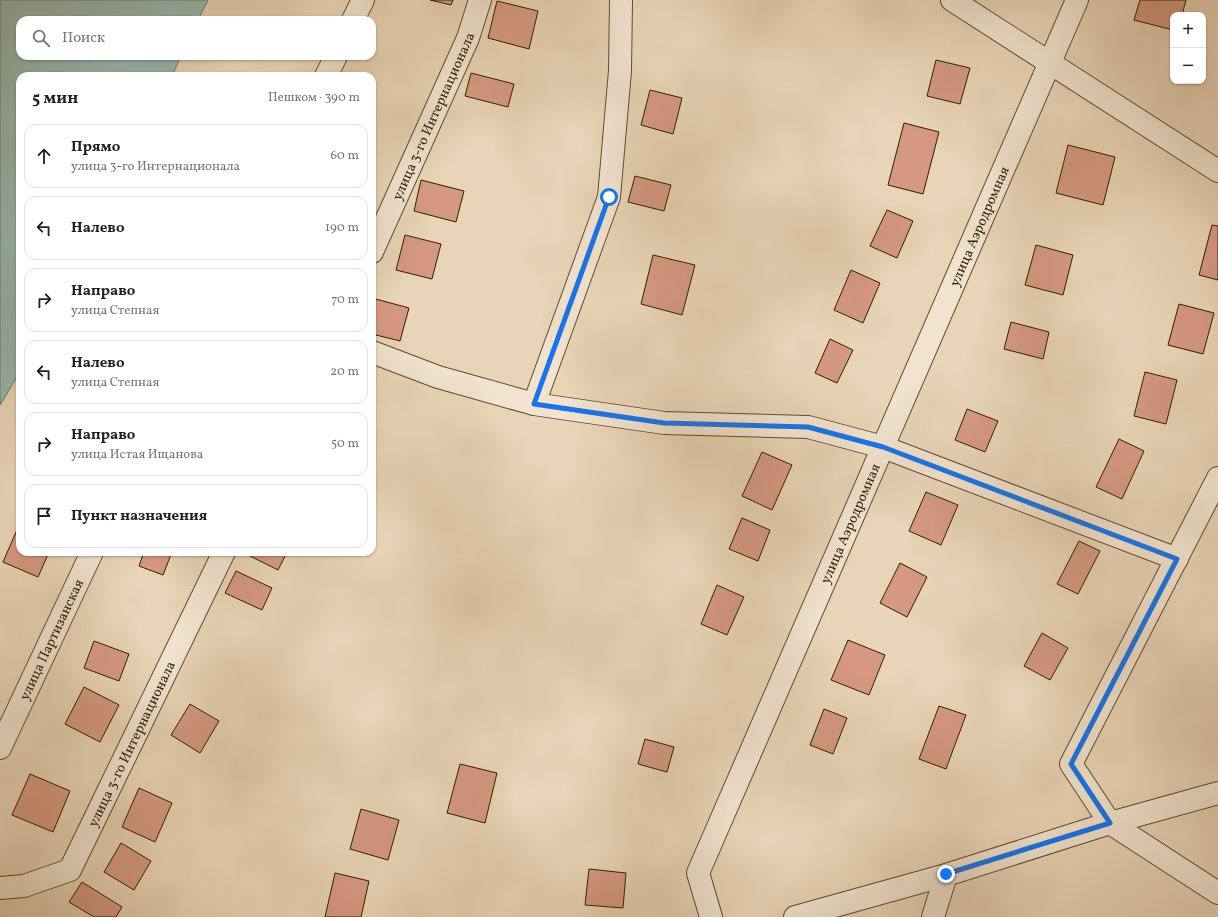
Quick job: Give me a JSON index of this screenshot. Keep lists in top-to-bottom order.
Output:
{
  "streets": {
    "street": ["улица 3-го Интернационала", "улица Аэродромная", "улица Партизанская"]
  },
  "page": {
    "map_buttons": ["+", "−"],
    "search": "Поиск",
    "heading": ["5 мин", "Пешком · 390 m"],
    "list": [
      ["Прямо", "улица 3-го Интернационала", "60 m"],
      ["Налево", "190 m"],
      ["Направо", "улица Степная", "70 m"],
      ["Налево", "улица Степная", "20 m"],
      ["Направо", "улица Истая Ищанова", "50 m"],
      "Пункт назначения"
    ]
  }
}
